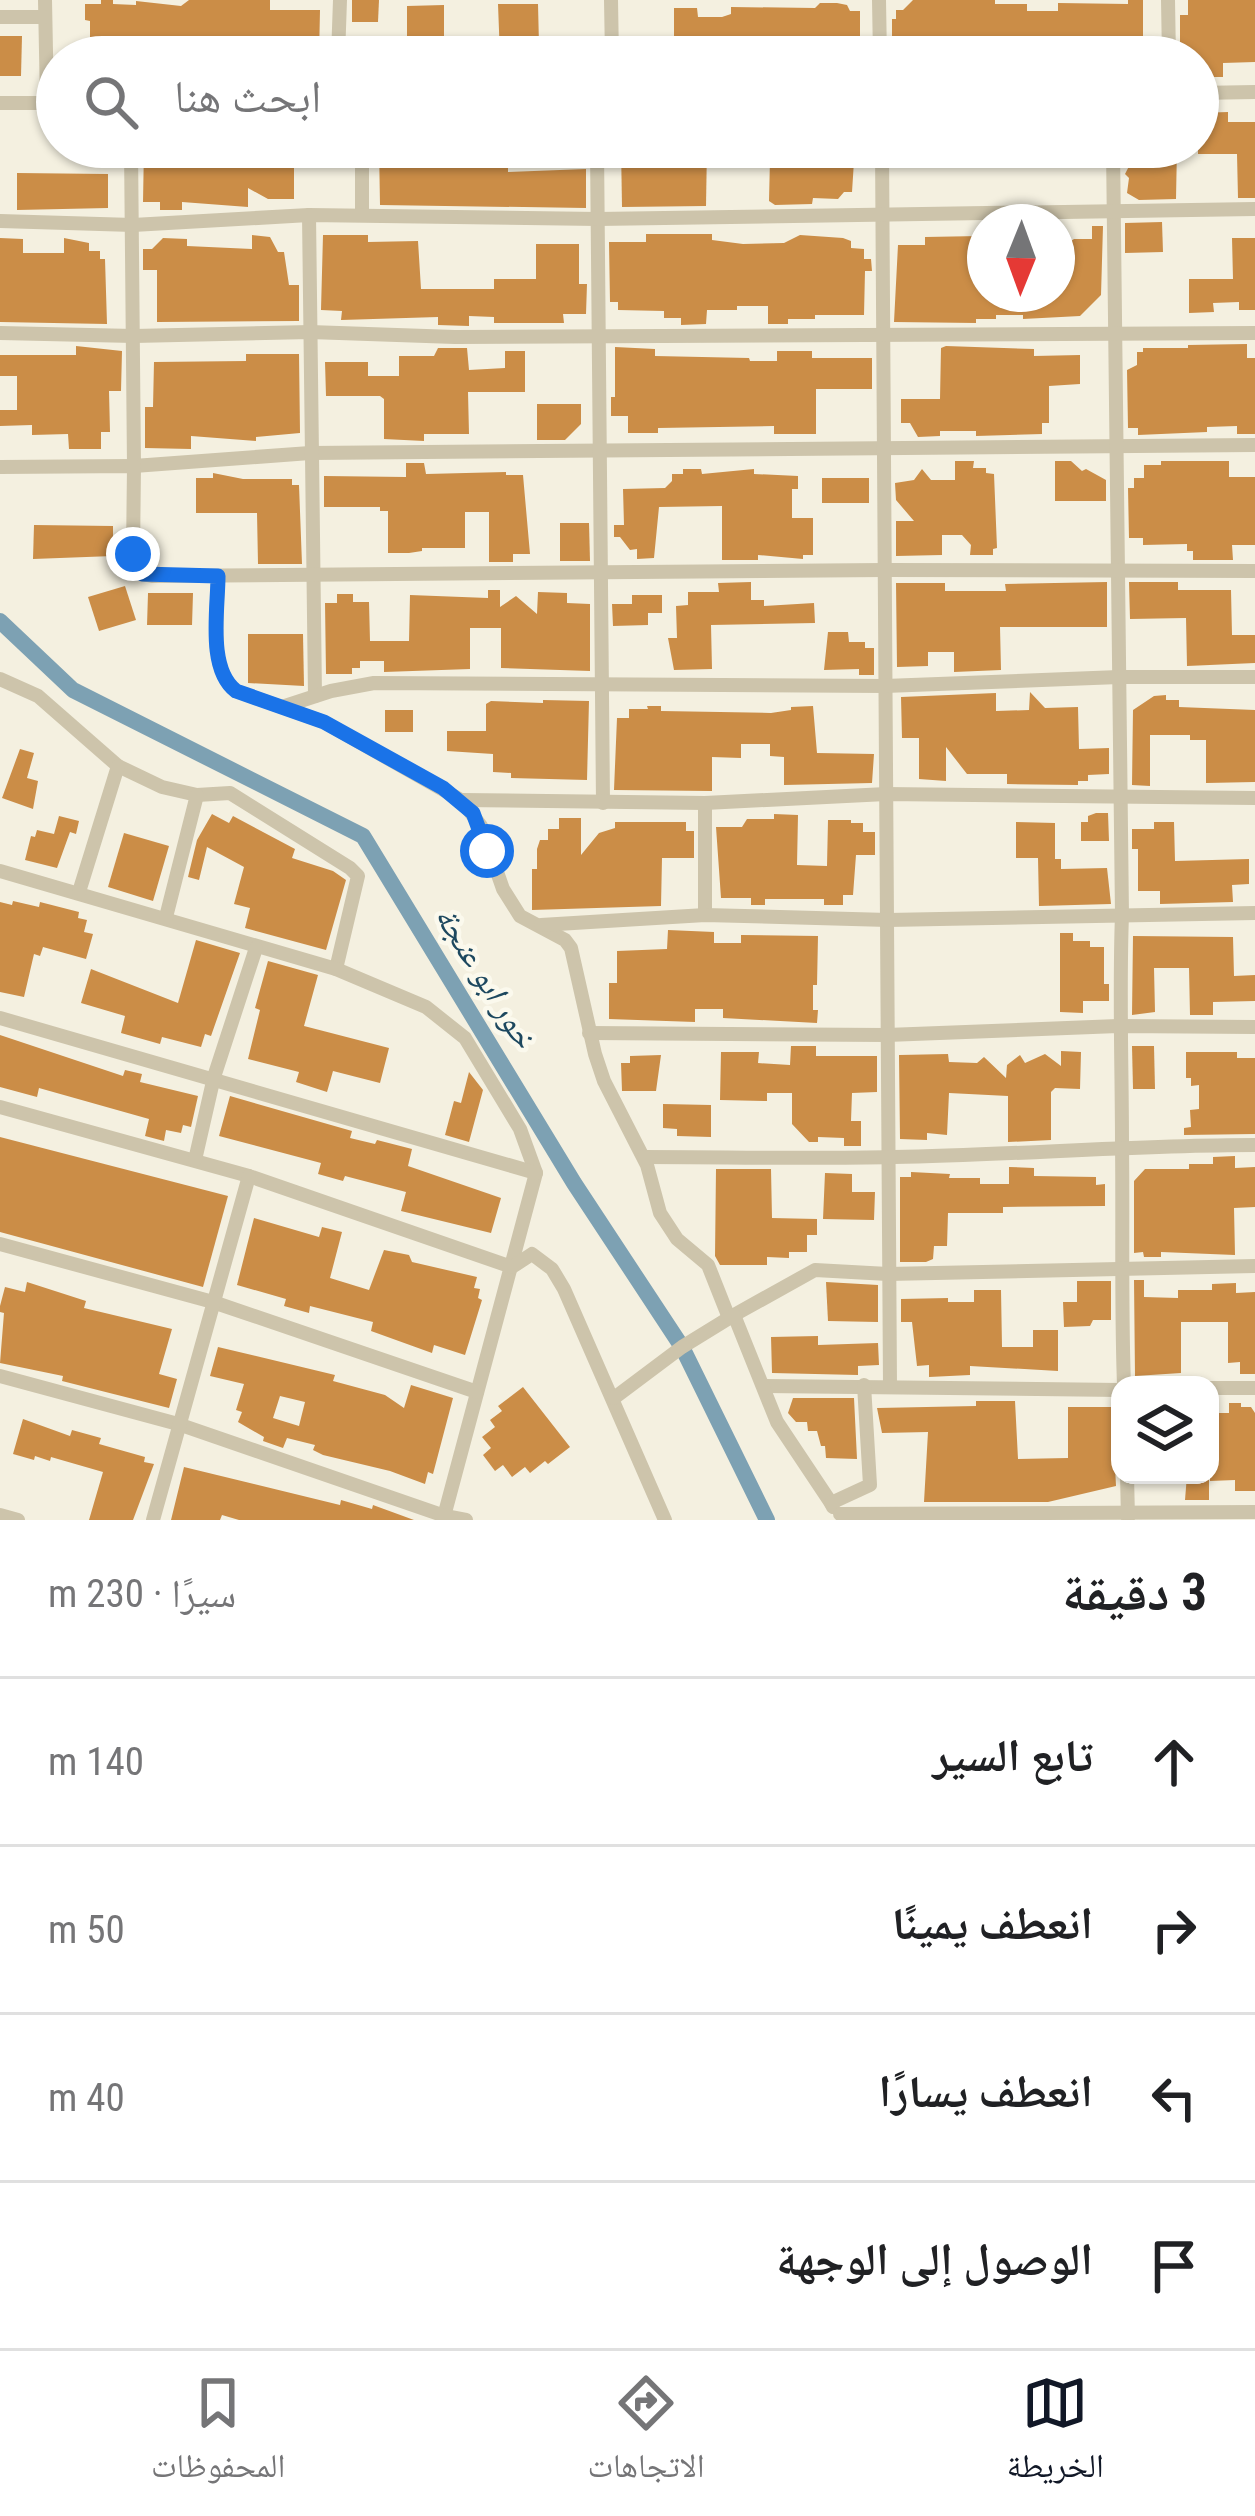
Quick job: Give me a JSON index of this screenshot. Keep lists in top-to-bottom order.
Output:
{
  "water": ["خور ابو عنجة"],
  "north": "bottom",
  "page": {
    "search": "ابحث هنا",
    "heading": ["3 دقيقة", "سيرًا · 230 m"],
    "list": [
      ["تابع السير", "140 m"],
      ["انعطف يمينًا", "50 m"],
      ["انعطف يسارًا", "40 m"],
      "الوصول إلى الوجهة"
    ],
    "nav": ["الخريطة", "الاتجاهات", "المحفوظات"]
  }
}
